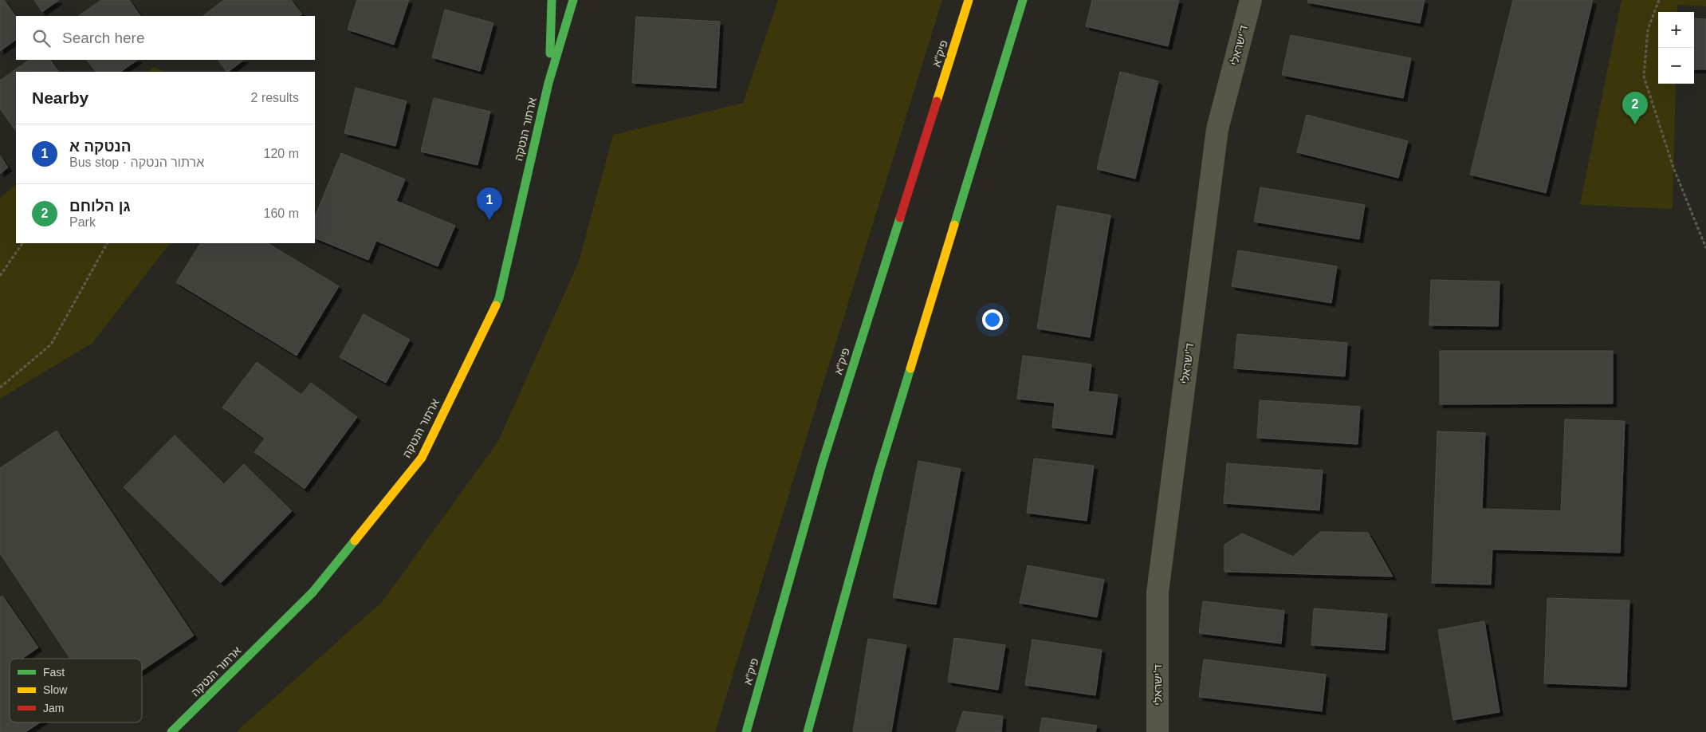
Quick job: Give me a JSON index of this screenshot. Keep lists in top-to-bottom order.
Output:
{
  "streets": {
    "main road": ["פיק\"א", "ארתור הנטקה"],
    "street": ["ד'ישראלי"]
  },
  "legend": ["Fast", "Slow", "Jam"],
  "page": {
    "map_buttons": ["+", "−"],
    "search": "Search here",
    "heading": ["Nearby", "2 results"],
    "pins": ["2", "1"],
    "list": [
      {
        "mark": "1",
        "name": "הנטקה א",
        "note": "Bus stop · ארתור הנטקה",
        "value": "120 m"
      },
      {
        "mark": "2",
        "name": "גן הלוחם",
        "note": "Park",
        "value": "160 m"
      }
    ]
  }
}
